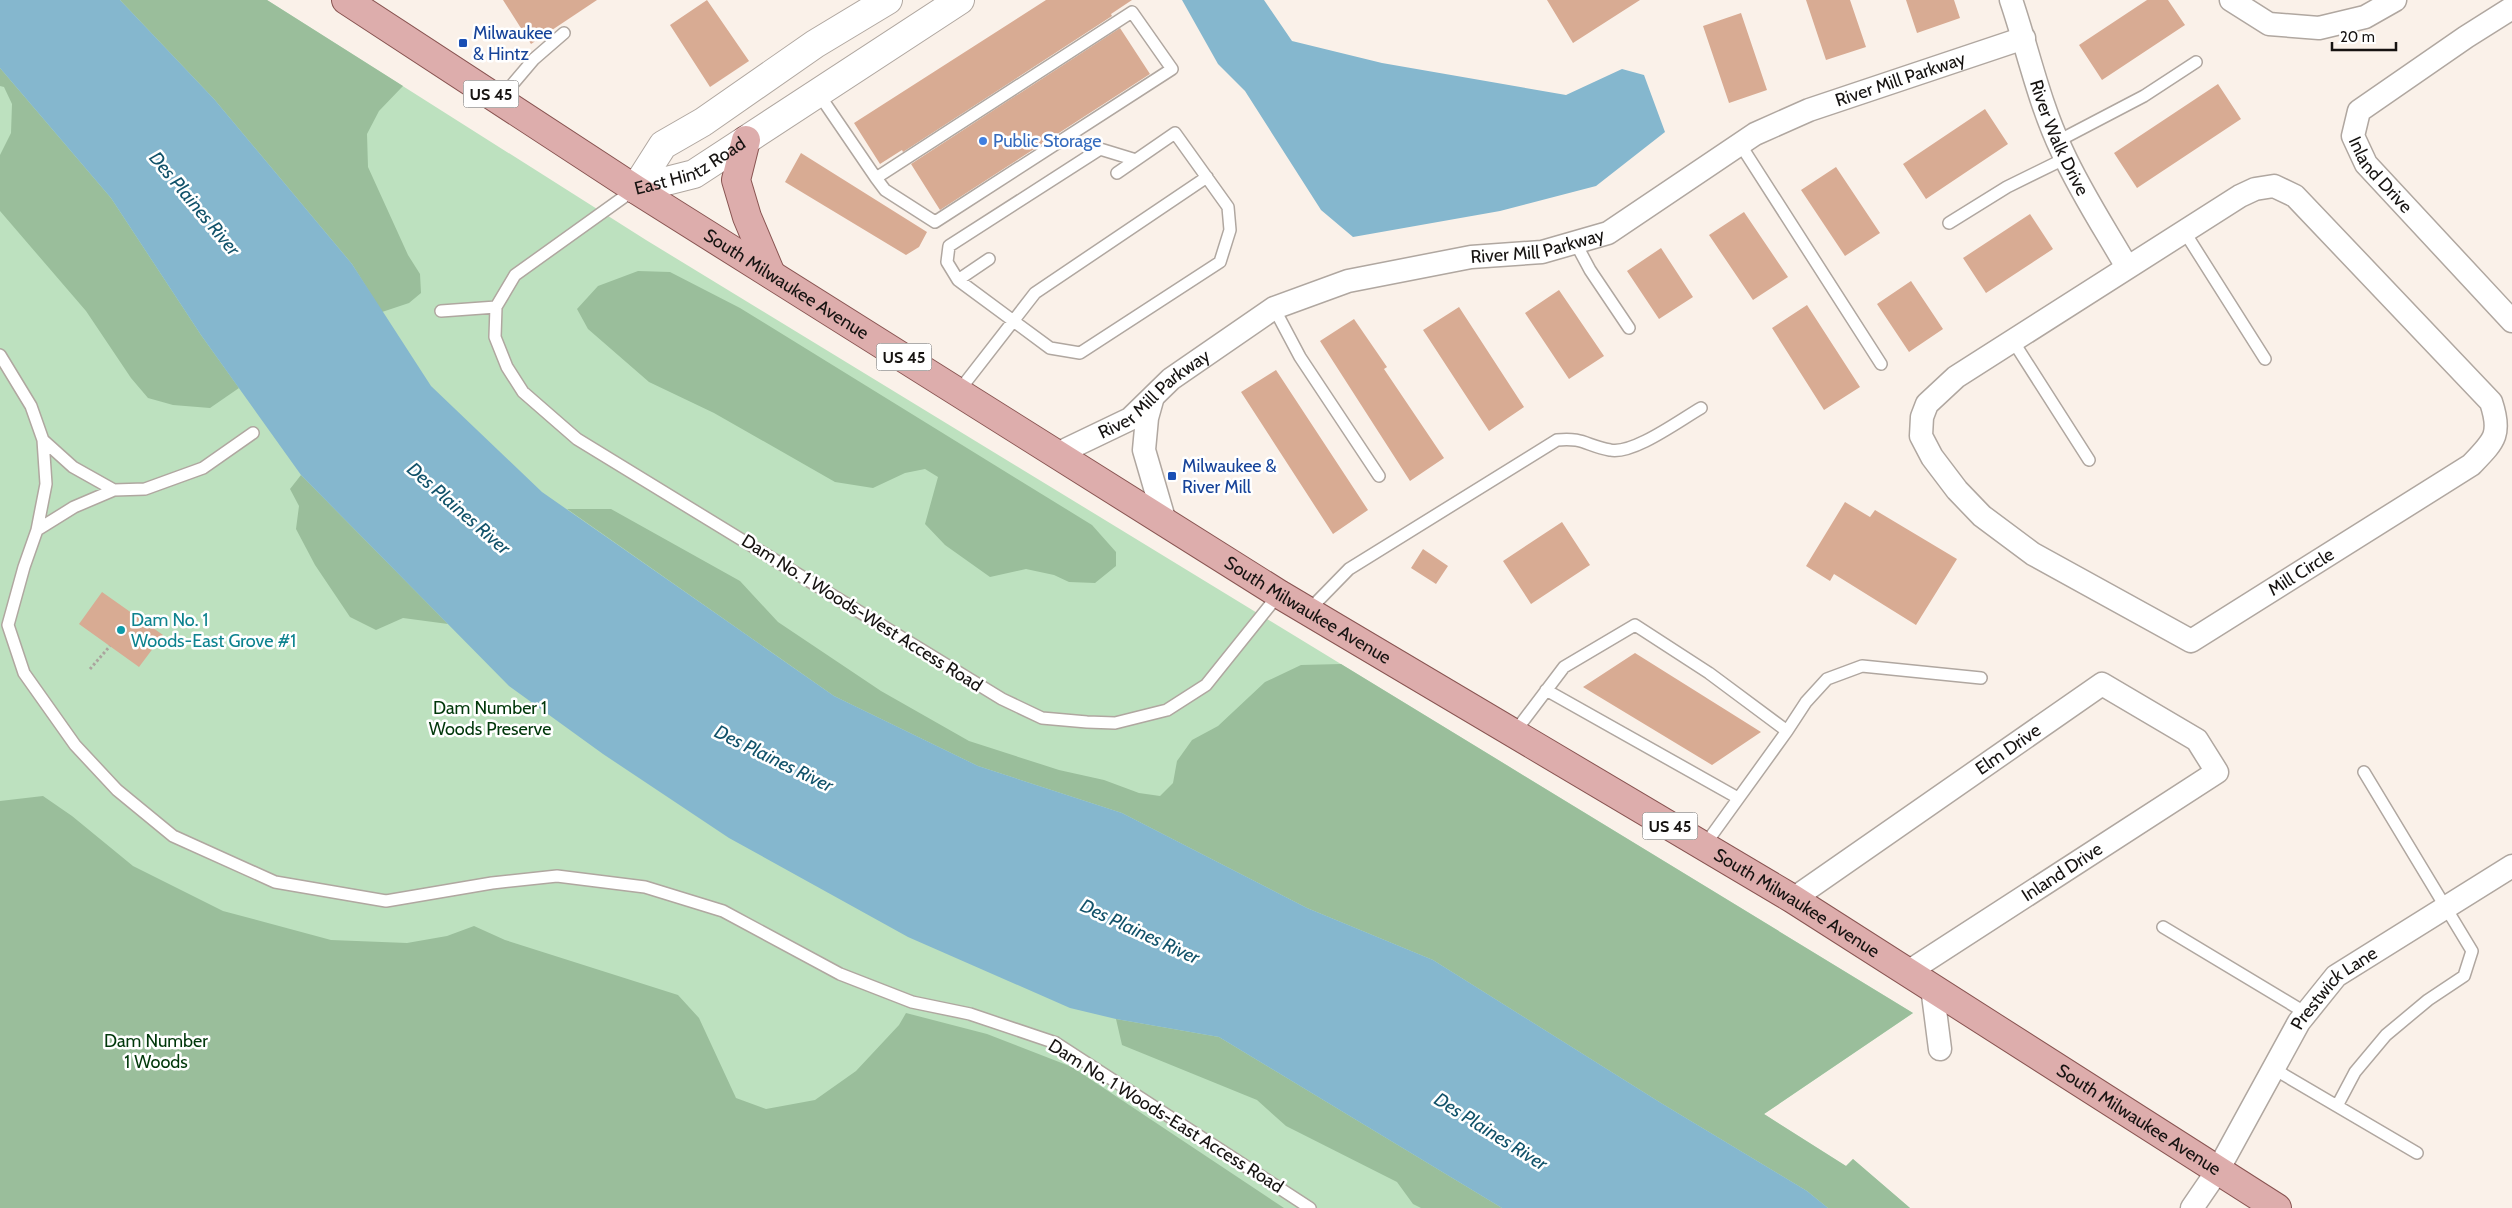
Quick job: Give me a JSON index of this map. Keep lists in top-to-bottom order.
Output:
{
  "streets": {
    "main road": ["US 45", "East Hintz Road", "South Milwaukee Avenue"],
    "street": [
      "River Mill Parkway",
      "River Walk Drive",
      "Inland Drive",
      "Mill Circle",
      "Elm Drive",
      "Prestwick Lane"
    ],
    "lane": ["Dam No. 1 Woods-West Access Road", "Dam No. 1 Woods-East Access Road"]
  },
  "crossings": [
    ["River Mill Parkway", "River Walk Drive"],
    ["River Mill Parkway", "South Milwaukee Avenue"],
    ["River Walk Drive", "Mill Circle"],
    ["East Hintz Road", "South Milwaukee Avenue"],
    ["Inland Drive", "South Milwaukee Avenue"],
    ["Inland Drive", "Elm Drive"],
    ["South Milwaukee Avenue", "Dam No. 1 Woods-West Access Road"],
    ["South Milwaukee Avenue", "Elm Drive"],
    ["South Milwaukee Avenue", "Prestwick Lane"]
  ],
  "water": ["Des Plaines River"],
  "parks": ["Dam Number 1 Woods Preserve", "Dam Number 1 Woods"],
  "places": {
    "transit": ["Milwaukee & Hintz", "Milwaukee & River Mill"],
    "other": ["Public Storage", "Dam No. 1 Woods-East Grove #1"]
  },
  "scale_bar": "20 m"
}
